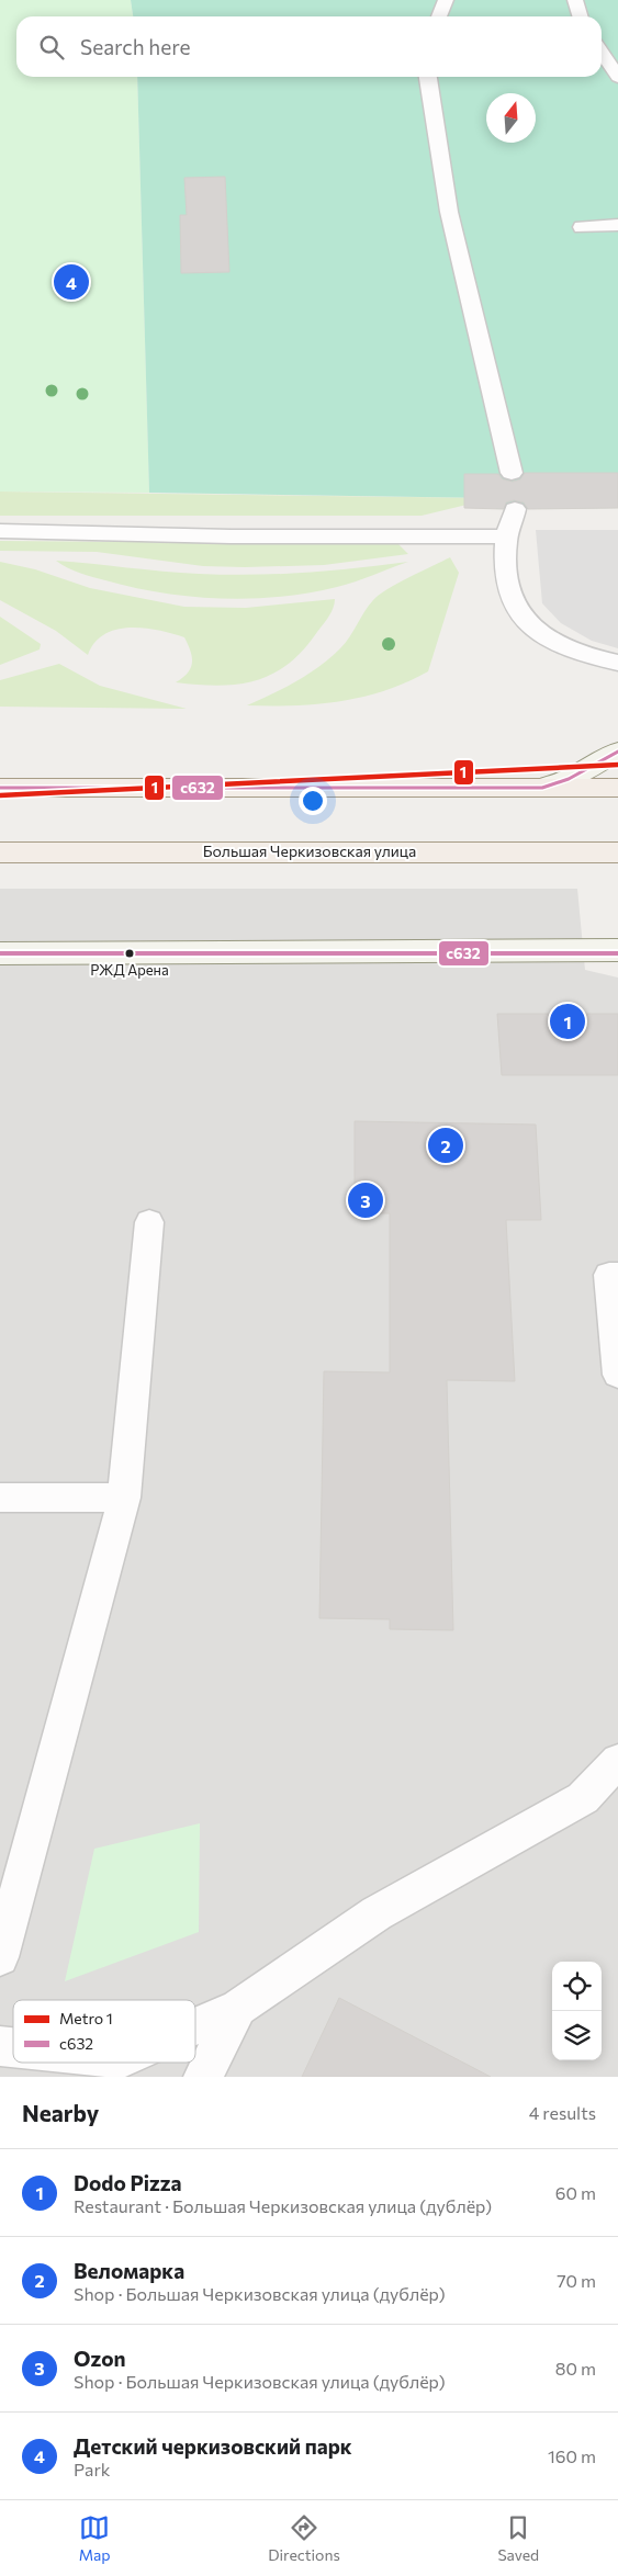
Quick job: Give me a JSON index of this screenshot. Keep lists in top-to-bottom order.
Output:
{
  "streets": {
    "main road": ["Большая Черкизовская улица"]
  },
  "places": ["РЖД Арена"],
  "lines": ["transit line с632", "metro line 1"],
  "legend": ["Metro 1", "с632"],
  "north": "top",
  "page": {
    "search": "Search here",
    "pins": [
      "4",
      "1",
      "2",
      "3"
    ],
    "heading": ["Nearby", "4 results"],
    "list": [
      {
        "mark": "1",
        "name": "Dodo Pizza",
        "note": "Restaurant · Большая Черкизовская улица (дублёр)",
        "value": "60 m"
      },
      {
        "mark": "2",
        "name": "Веломарка",
        "note": "Shop · Большая Черкизовская улица (дублёр)",
        "value": "70 m"
      },
      {
        "mark": "3",
        "name": "Ozon",
        "note": "Shop · Большая Черкизовская улица (дублёр)",
        "value": "80 m"
      },
      {
        "mark": "4",
        "name": "Детский черкизовский парк",
        "note": "Park",
        "value": "160 m"
      }
    ],
    "nav": ["Map", "Directions", "Saved"]
  }
}
